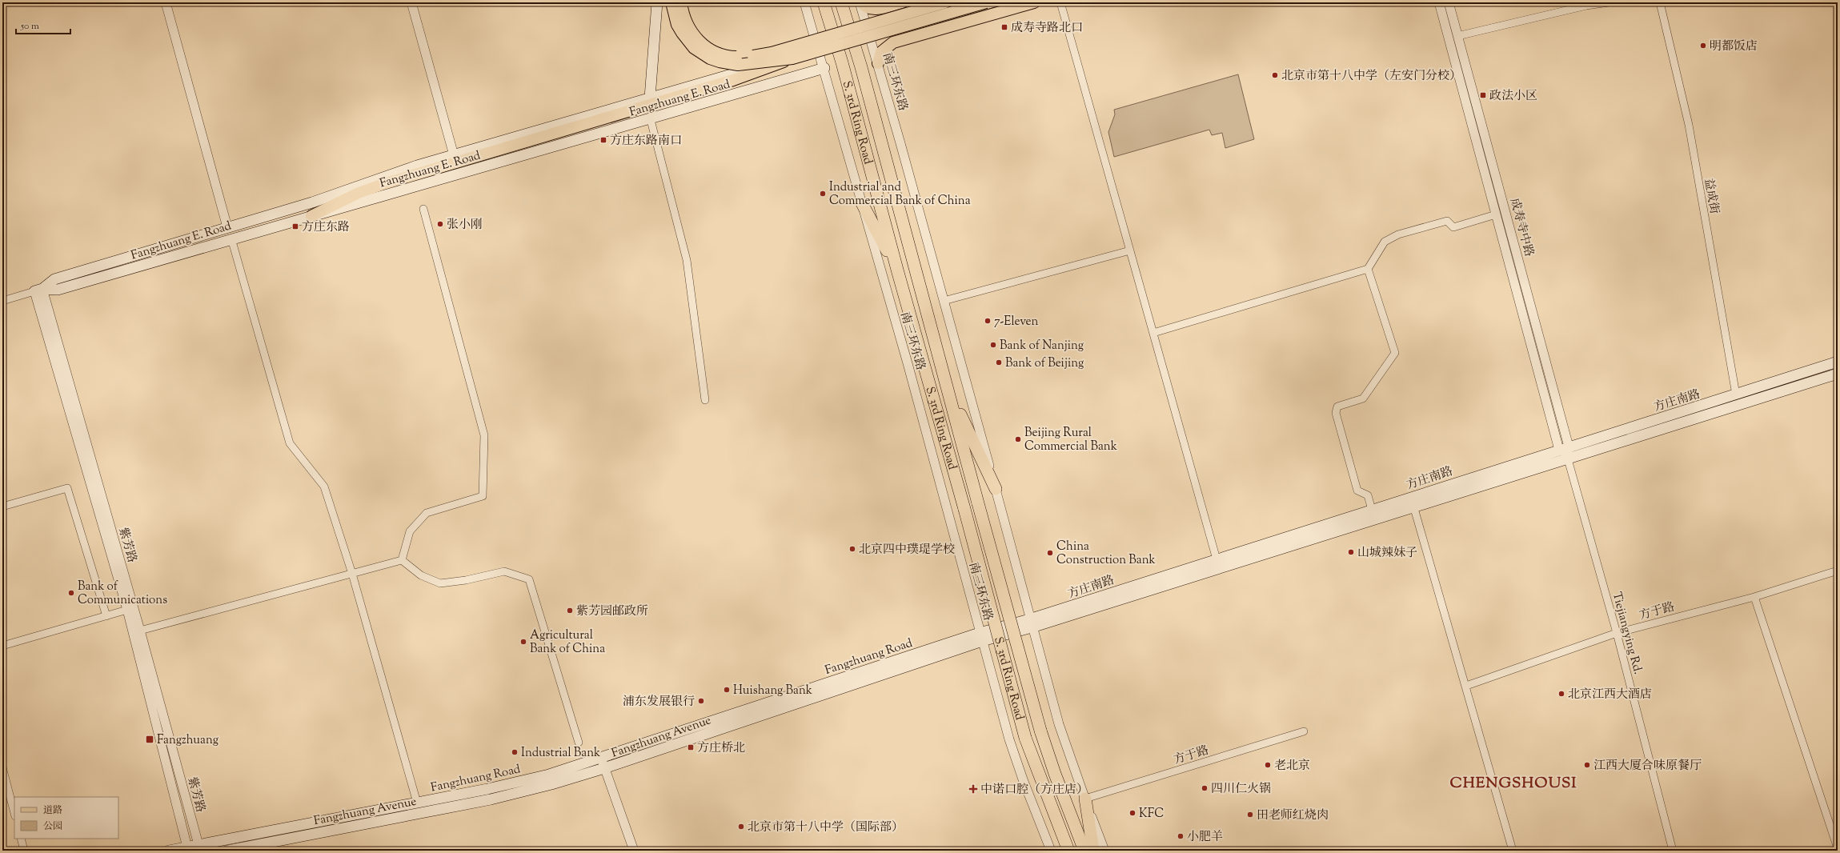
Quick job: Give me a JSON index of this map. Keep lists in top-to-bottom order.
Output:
{
  "streets": {
    "highway": ["S. 3rd Ring Road"],
    "main road": [
      "Fangzhuang E. Road",
      "方庄南路",
      "Fangzhuang Road",
      "Fangzhuang Avenue"
    ],
    "street": [
      "南三环东路",
      "益成街",
      "成寿寺中路",
      "紫芳路",
      "方于路",
      "Tiejiangying Rd."
    ]
  },
  "crossings": [
    ["南三环东路", "Fangzhuang E. Road"],
    ["南三环东路", "方庄南路"],
    ["南三环东路", "方于路"],
    ["南三环东路", "Fangzhuang Road"],
    ["南三环东路", "Fangzhuang Avenue"],
    ["Fangzhuang E. Road", "紫芳路"],
    ["益成街", "方庄南路"],
    ["成寿寺中路", "方庄南路"],
    ["成寿寺中路", "Tiejiangying Rd."],
    ["方庄南路", "Tiejiangying Rd."],
    ["紫芳路", "Fangzhuang Road"],
    ["方于路", "Tiejiangying Rd."],
    ["Fangzhuang Road", "Fangzhuang Avenue"]
  ],
  "districts": ["CHENGSHOUSI"],
  "places": {
    "transit": [
      "成寿寺路北口",
      "政法小区",
      "方庄东路南口",
      "方庄东路",
      "Fangzhuang",
      "方庄桥北"
    ],
    "other": [
      "明都饭店",
      "北京市第十八中学（左安门分校）",
      "Industrial and Commercial Bank of China",
      "张小刚",
      "7-Eleven",
      "Bank of Nanjing",
      "Bank of Beijing",
      "Beijing Rural Commercial Bank",
      "北京四中璞瑅学校",
      "山城辣妹子",
      "China Construction Bank",
      "Bank of Communications",
      "紫芳园邮政所",
      "Agricultural Bank of China",
      "Huishang Bank",
      "北京江西大酒店",
      "浦东发展银行",
      "Industrial Bank",
      "老北京",
      "江西大厦合味原餐厅",
      "四川仁火锅",
      "KFC",
      "田老师红烧肉",
      "北京市第十八中学（国际部）",
      "小肥羊"
    ],
    "health": ["中诺口腔（方庄店）"]
  },
  "legend": ["道路", "公园"],
  "scale_bar": "50 m"
}
